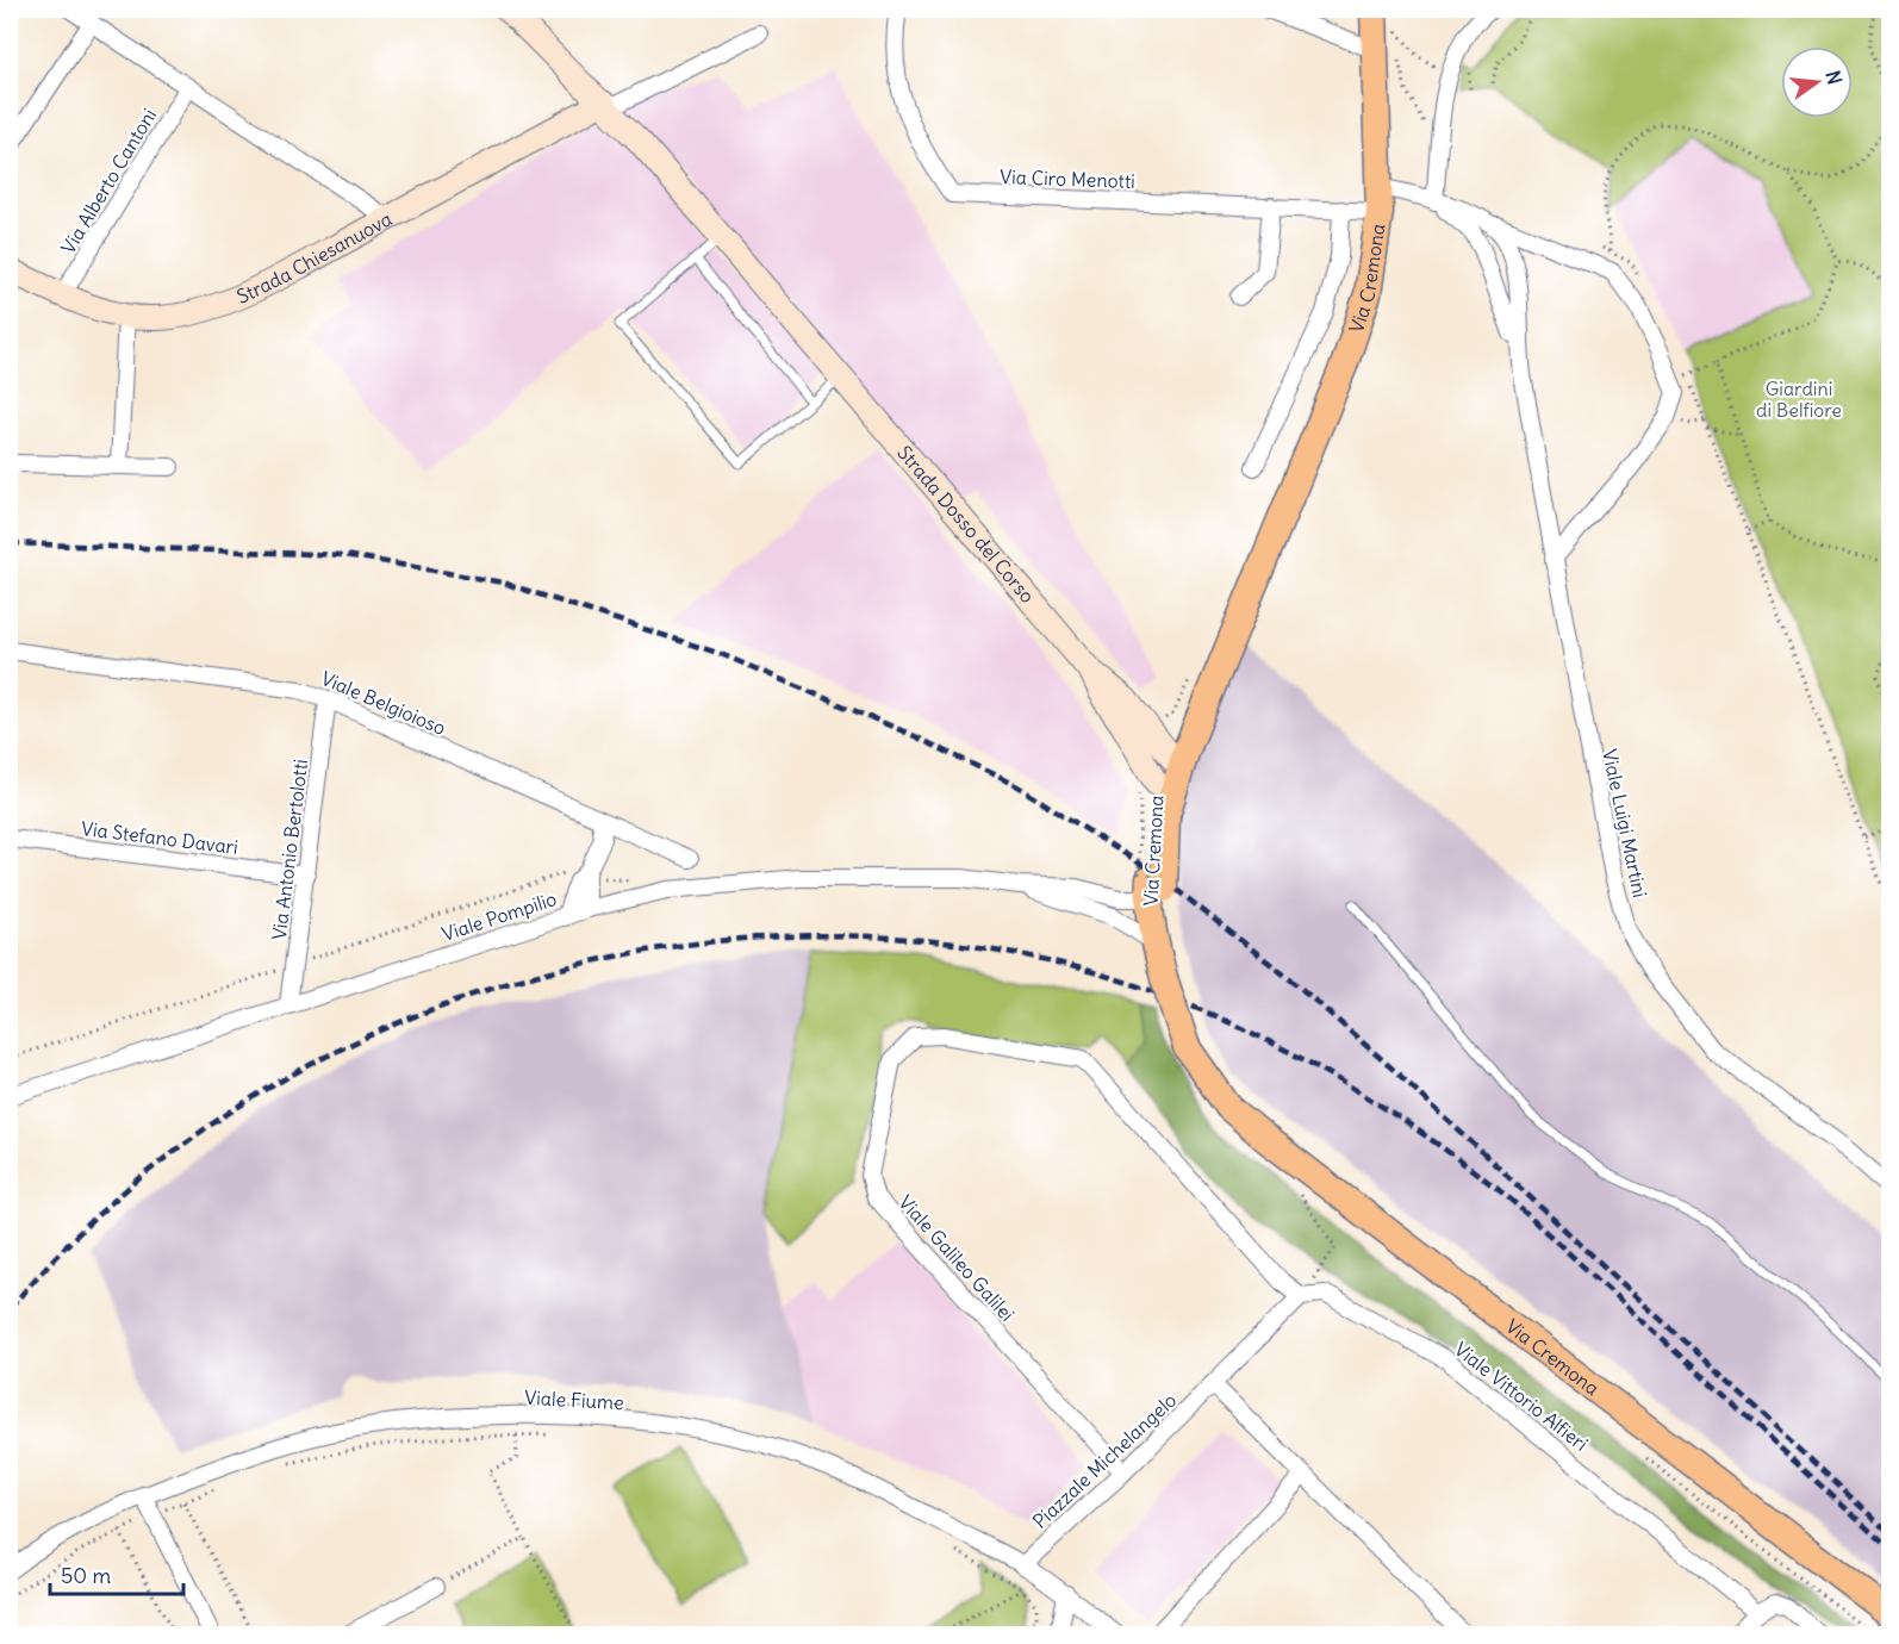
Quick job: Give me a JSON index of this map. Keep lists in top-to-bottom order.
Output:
{
  "streets": {
    "main road": ["Strada Chiesanuova", "Via Cremona", "Strada Dosso del Corso"],
    "street": [
      "Via Ciro Menotti",
      "Via Alberto Cantoni",
      "Viale Belgioioso",
      "Viale Luigi Martini",
      "Via Stefano Davari",
      "Via Antonio Bertolotti",
      "Viale Pompilio",
      "Viale Galileo Galilei",
      "Viale Vittorio Alfieri",
      "Viale Fiume",
      "Piazzale Michelangelo"
    ]
  },
  "crossings": [
    ["Via Ciro Menotti", "Via Cremona"],
    ["Via Ciro Menotti", "Viale Luigi Martini"],
    ["Via Alberto Cantoni", "Strada Chiesanuova"],
    ["Strada Chiesanuova", "Strada Dosso del Corso"],
    ["Via Cremona", "Strada Dosso del Corso"],
    ["Via Cremona", "Viale Luigi Martini"],
    ["Via Cremona", "Viale Pompilio"],
    ["Viale Belgioioso", "Via Antonio Bertolotti"],
    ["Via Stefano Davari", "Via Antonio Bertolotti"],
    ["Via Antonio Bertolotti", "Viale Pompilio"],
    ["Viale Galileo Galilei", "Viale Vittorio Alfieri"],
    ["Viale Galileo Galilei", "Piazzale Michelangelo"],
    ["Viale Vittorio Alfieri", "Piazzale Michelangelo"],
    ["Viale Fiume", "Piazzale Michelangelo"]
  ],
  "parks": ["Giardini di Belfiore"],
  "scale_bar": "50 m",
  "north": "right"
}
